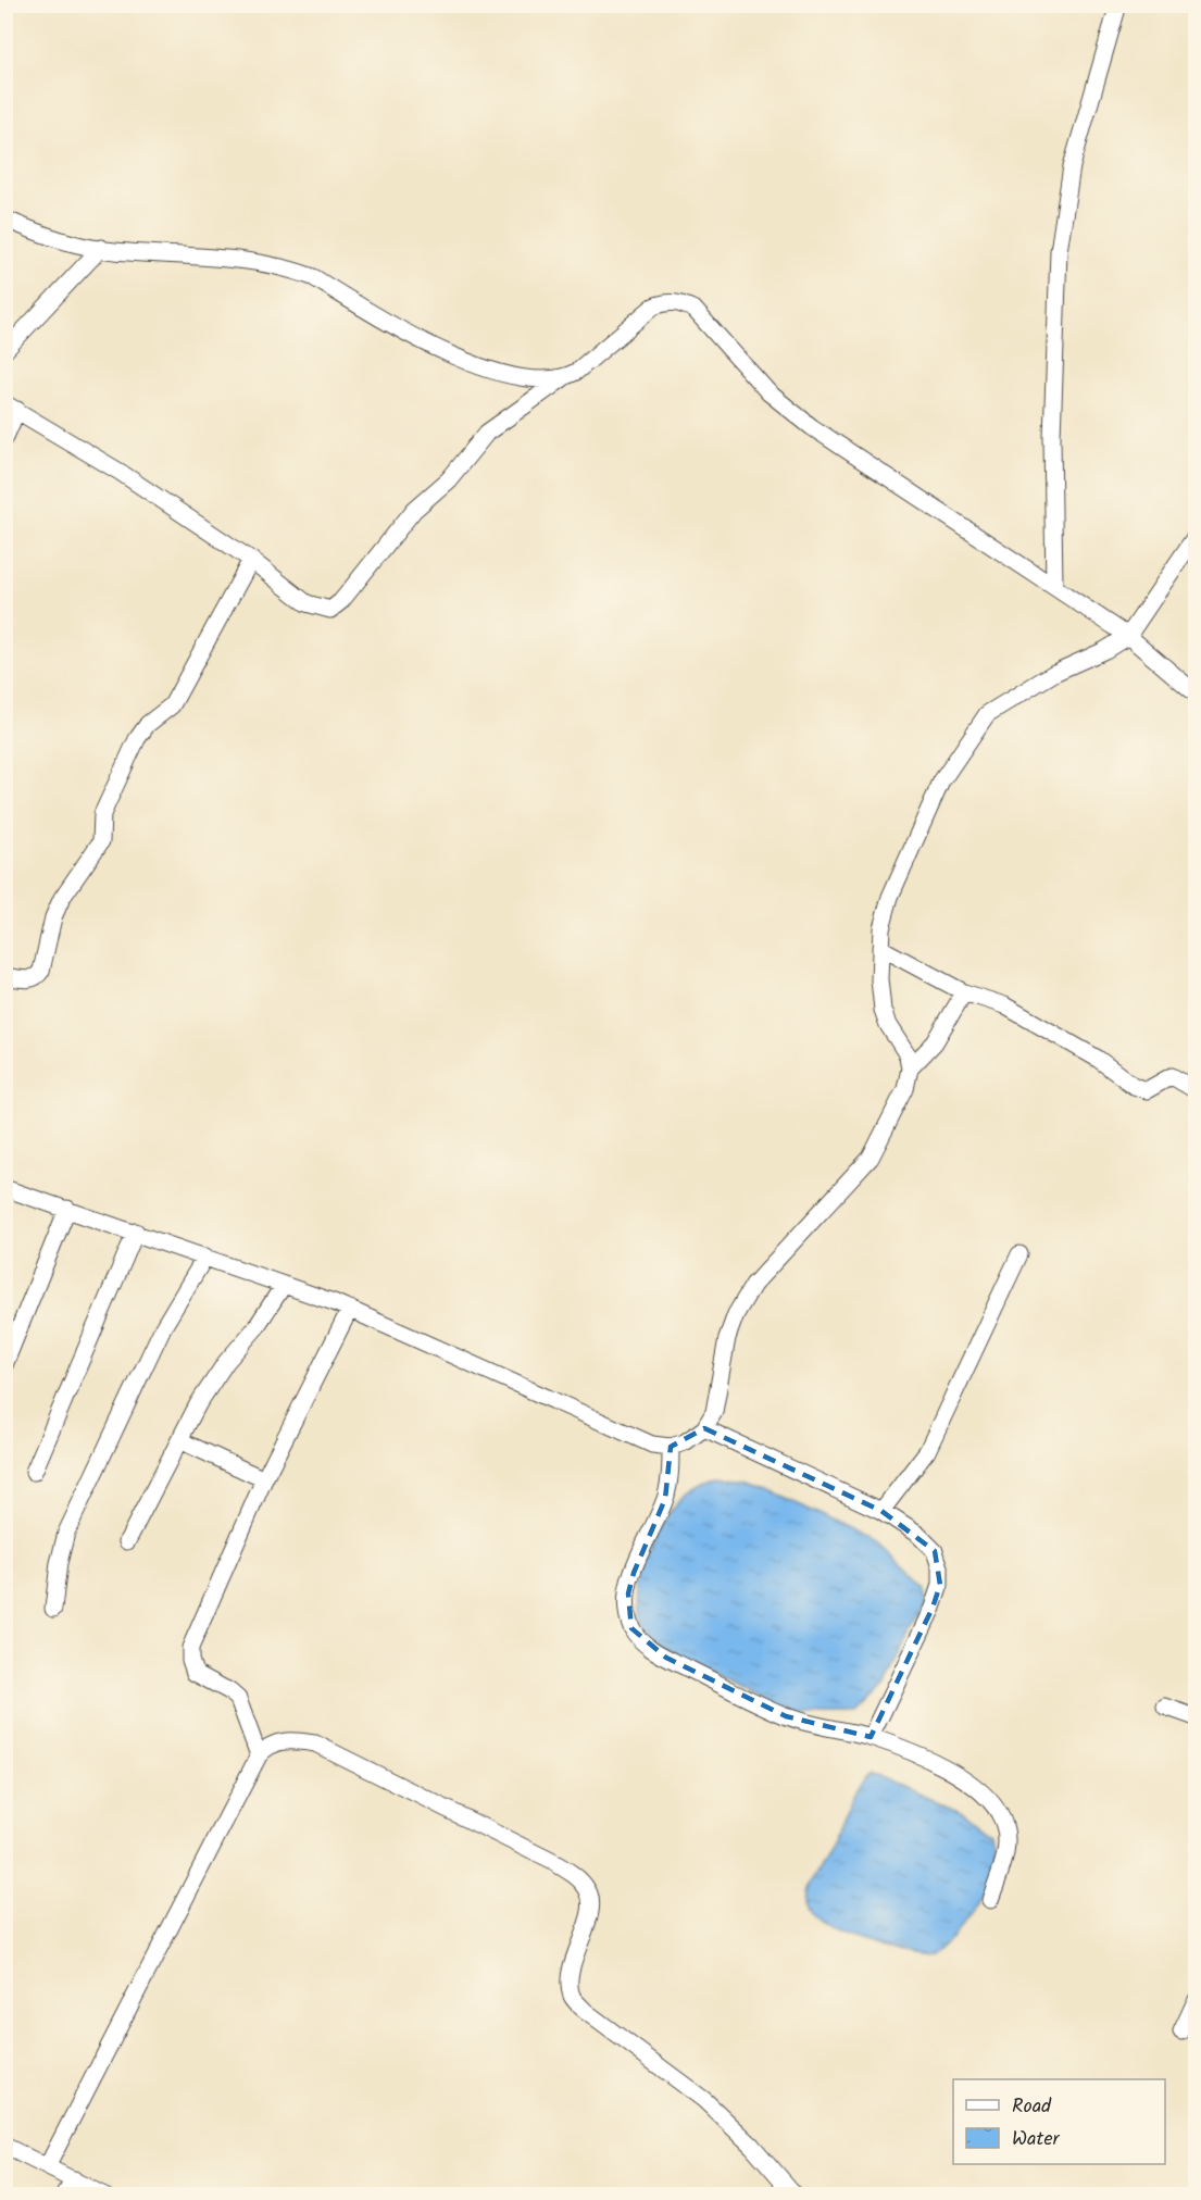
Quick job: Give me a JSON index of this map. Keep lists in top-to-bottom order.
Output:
{
  "legend": ["Road", "Water"]
}
